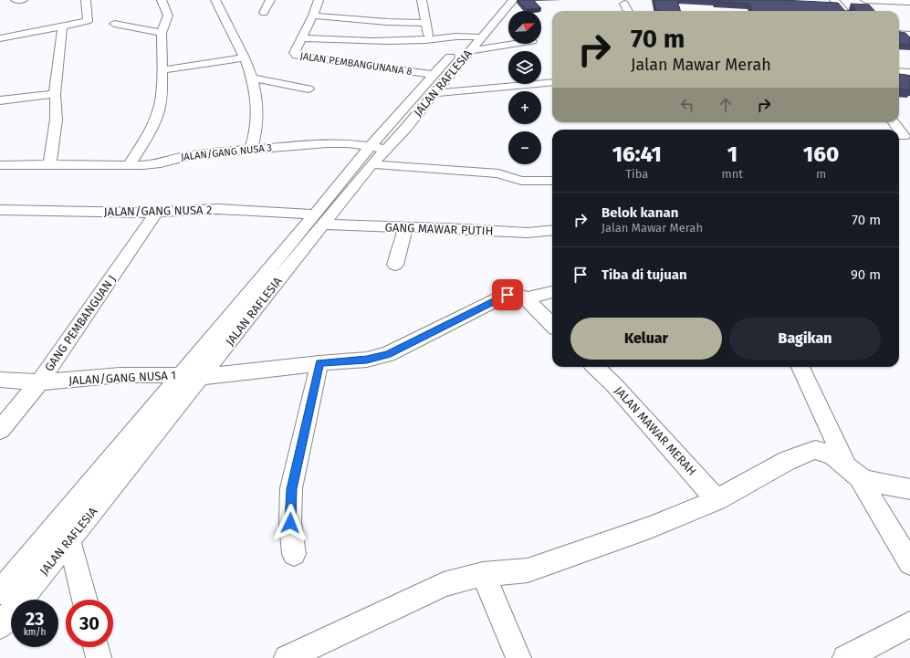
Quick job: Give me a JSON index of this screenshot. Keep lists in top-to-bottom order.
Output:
{
  "streets": {
    "street": [
      "JALAN PEMBANGUNANA 8",
      "JALAN RAFLESIA",
      "JALAN/GANG NUSA 3",
      "JALAN/GANG NUSA 2",
      "GANG MAWAR PUTIH",
      "GANG PEMBANGUAN J",
      "JALAN/GANG NUSA 1",
      "JALAN MAWAR MERAH"
    ]
  },
  "crossings": [
    ["JALAN PEMBANGUNANA 8", "JALAN RAFLESIA"],
    ["JALAN RAFLESIA", "JALAN/GANG NUSA 3"],
    ["JALAN RAFLESIA", "JALAN/GANG NUSA 2"],
    ["JALAN RAFLESIA", "GANG MAWAR PUTIH"],
    ["JALAN RAFLESIA", "JALAN/GANG NUSA 1"],
    ["JALAN/GANG NUSA 2", "GANG MAWAR PUTIH"],
    ["JALAN/GANG NUSA 2", "GANG PEMBANGUAN J"],
    ["GANG PEMBANGUAN J", "JALAN/GANG NUSA 1"]
  ],
  "north": "top right",
  "page": {
    "map_buttons": ["+", "−"],
    "turn": ["70 m", "Jalan Mawar Merah"],
    "eta": [
      "16:41",
      "Tiba",
      "1",
      "mnt",
      "160",
      "m"
    ],
    "list": [
      {
        "name": "Belok kanan",
        "note": "Jalan Mawar Merah",
        "value": "70 m"
      },
      {
        "name": "Tiba di tujuan",
        "value": "90 m"
      }
    ],
    "buttons": ["Keluar", "Bagikan"],
    "speed": "23 km/h",
    "limit": "30"
  }
}
